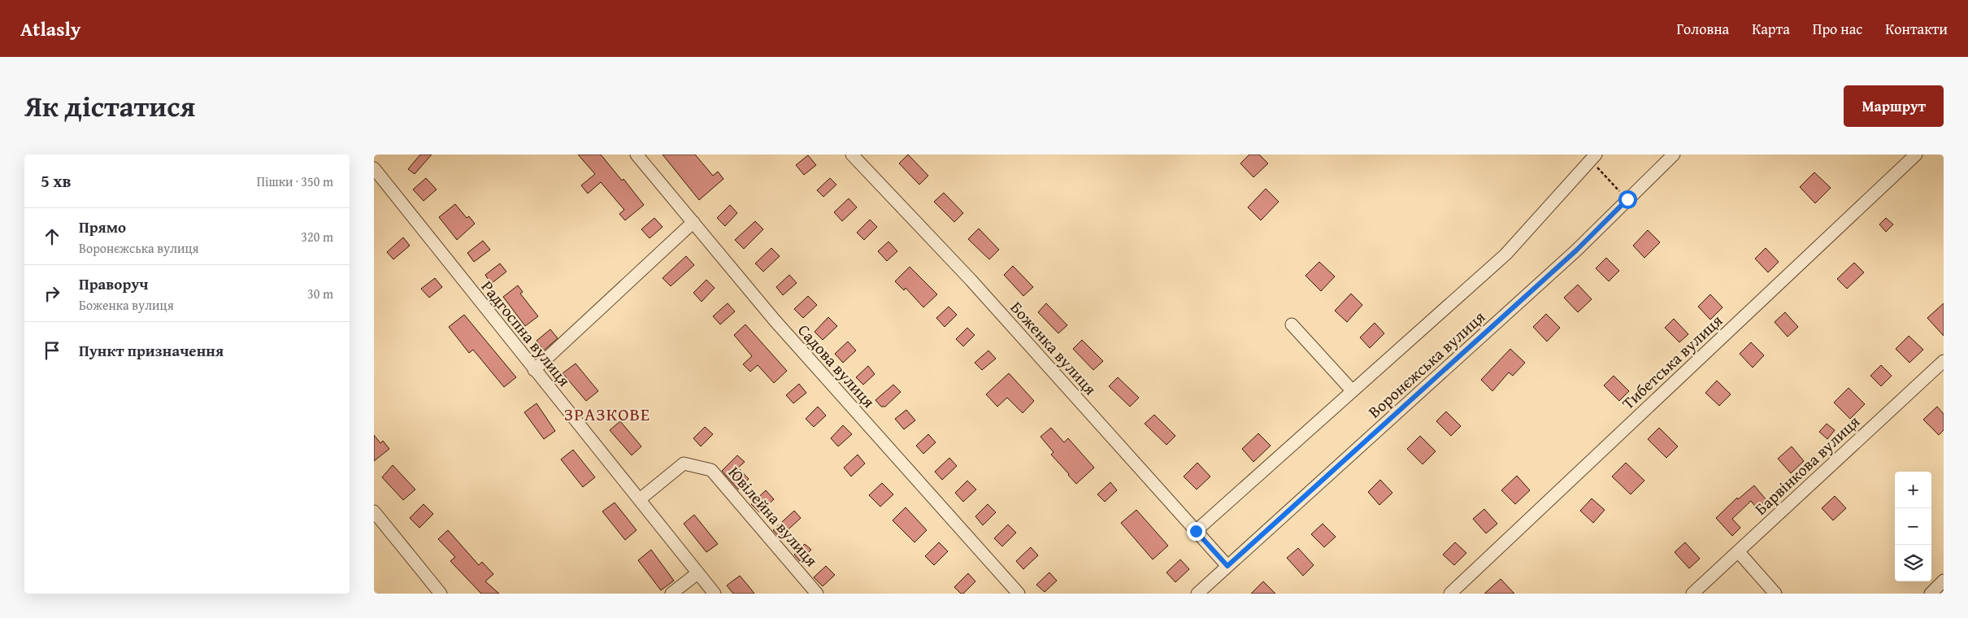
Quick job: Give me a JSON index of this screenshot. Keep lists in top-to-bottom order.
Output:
{
  "streets": {
    "street": [
      "Радгоспна вулиця",
      "Боженка вулиця",
      "Тибетська вулиця",
      "Воронєжська вулиця",
      "Садова вулиця",
      "Барвінкова вулиця",
      "Ювілейна вулиця"
    ]
  },
  "crossings": [
    ["Радгоспна вулиця", "Ювілейна вулиця"],
    ["Боженка вулиця", "Воронєжська вулиця"]
  ],
  "districts": ["ЗРАЗКОВЕ"],
  "page": {
    "header": "Atlasly",
    "nav": [
      "Головна",
      "Карта",
      "Про нас",
      "Контакти"
    ],
    "title": "Як дістатися",
    "buttons": "Маршрут",
    "heading": ["5 хв", "Пішки · 350 m"],
    "list": [
      ["Прямо", "Воронєжська вулиця", "320 m"],
      ["Праворуч", "Боженка вулиця", "30 m"],
      "Пункт призначення"
    ],
    "map_buttons": ["+", "−"]
  }
}
